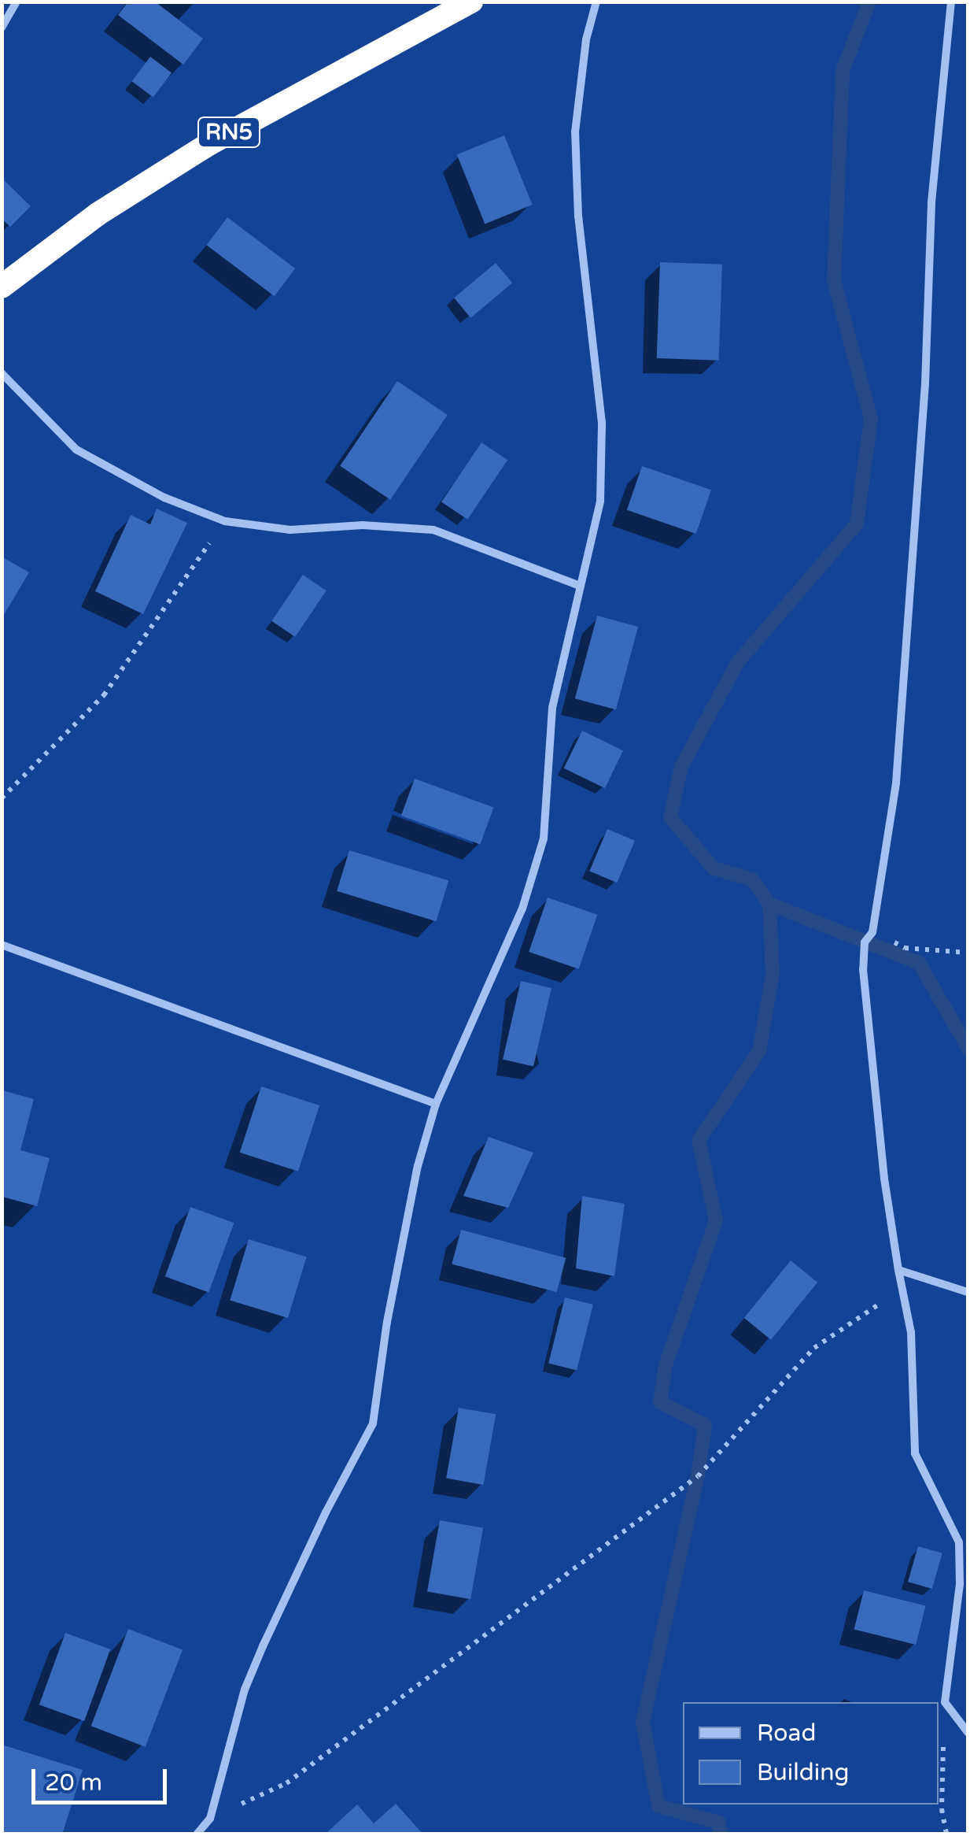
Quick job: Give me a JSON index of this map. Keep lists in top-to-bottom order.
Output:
{
  "streets": {
    "highway": ["RN5"]
  },
  "legend": ["Road", "Building"],
  "scale_bar": "20 m"
}
